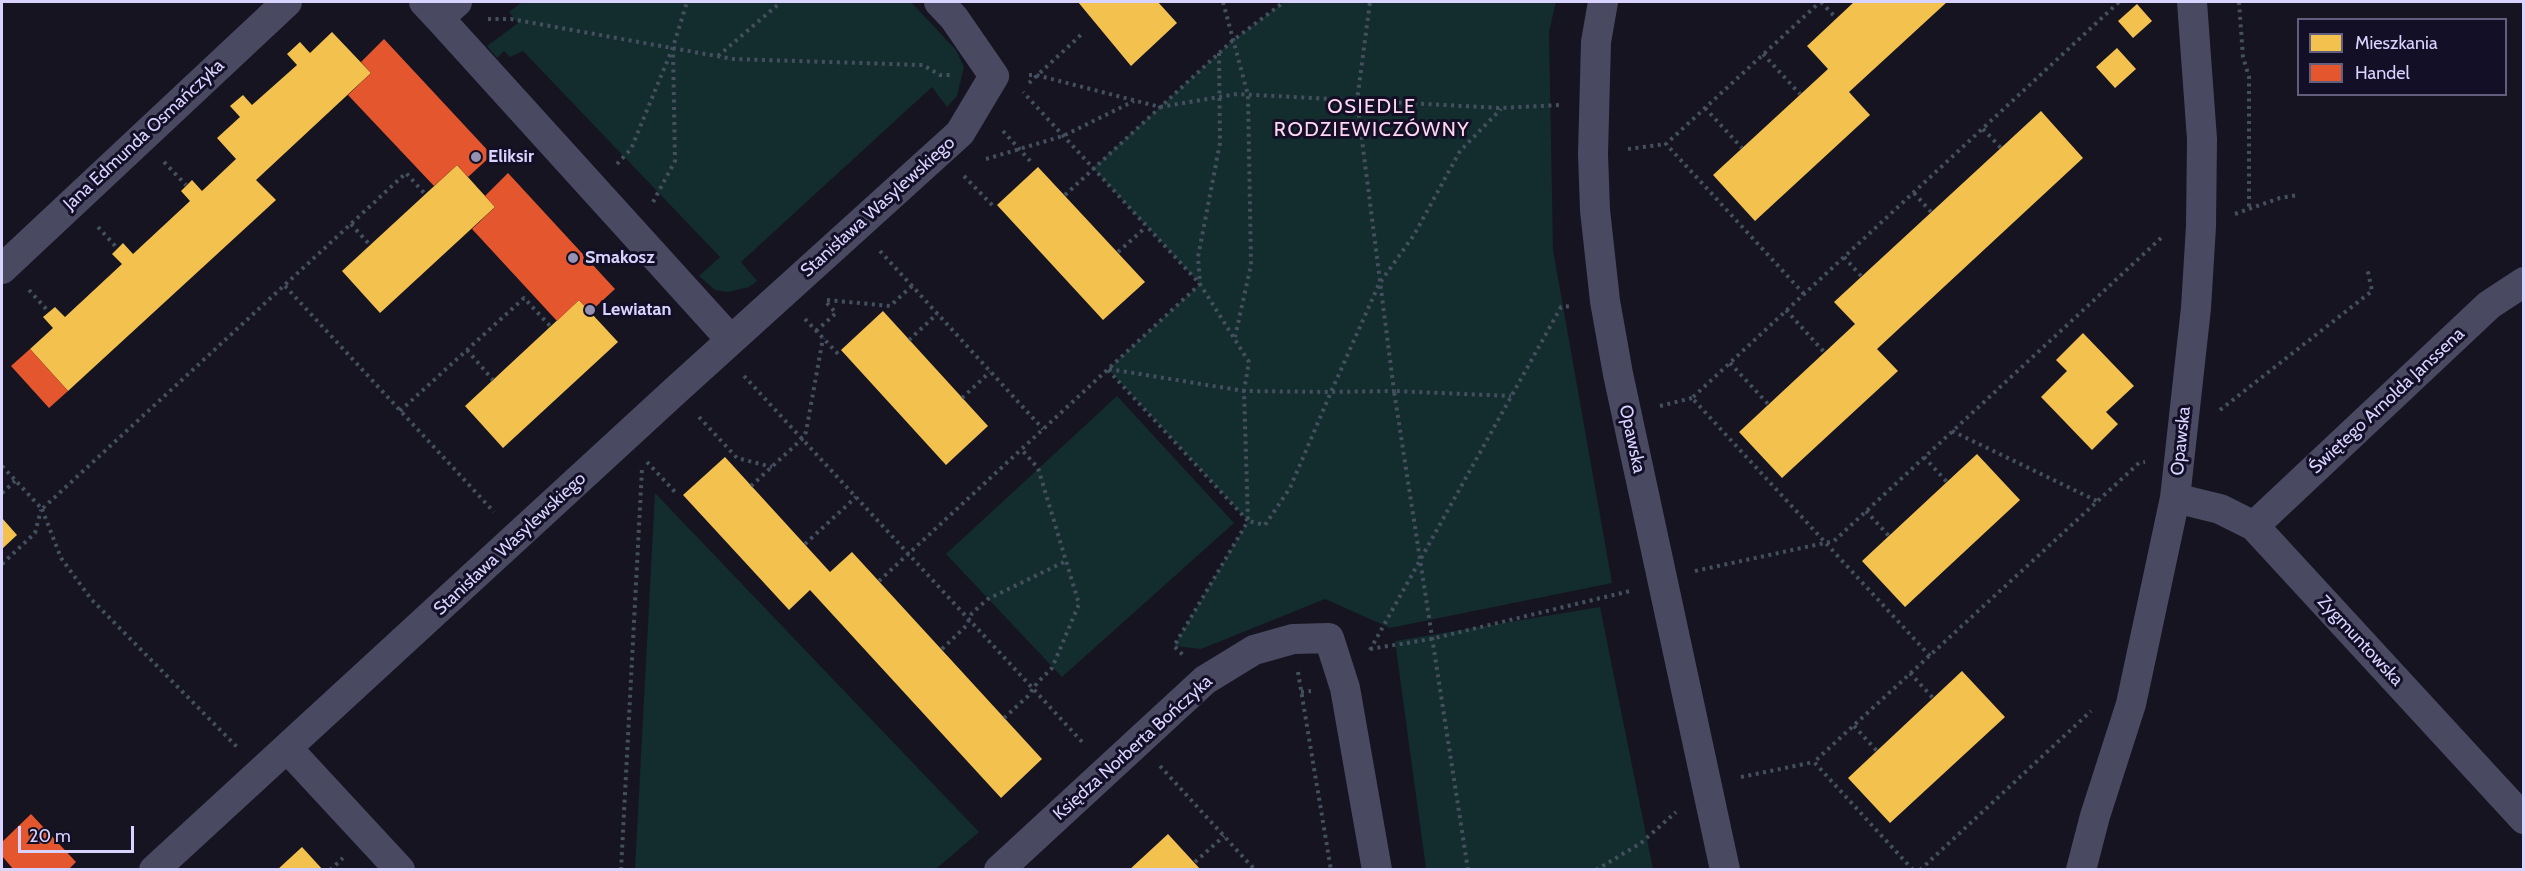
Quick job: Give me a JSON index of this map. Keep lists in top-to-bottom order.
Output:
{
  "streets": {
    "street": [
      "Jana Edmunda Osmańczyka",
      "Stanisława Wasylewskiego",
      "Świętego Arnolda Janssena",
      "Opawska",
      "Zygmuntowska",
      "Księdza Norberta Bończyka"
    ]
  },
  "crossings": [
    ["Świętego Arnolda Janssena", "Zygmuntowska"],
    ["Opawska", "Zygmuntowska"]
  ],
  "districts": ["OSIEDLE RODZIEWICZÓWNY"],
  "places": ["Eliksir", "Smakosz", "Lewiatan"],
  "legend": ["Mieszkania", "Handel"],
  "scale_bar": "20 m"
}
